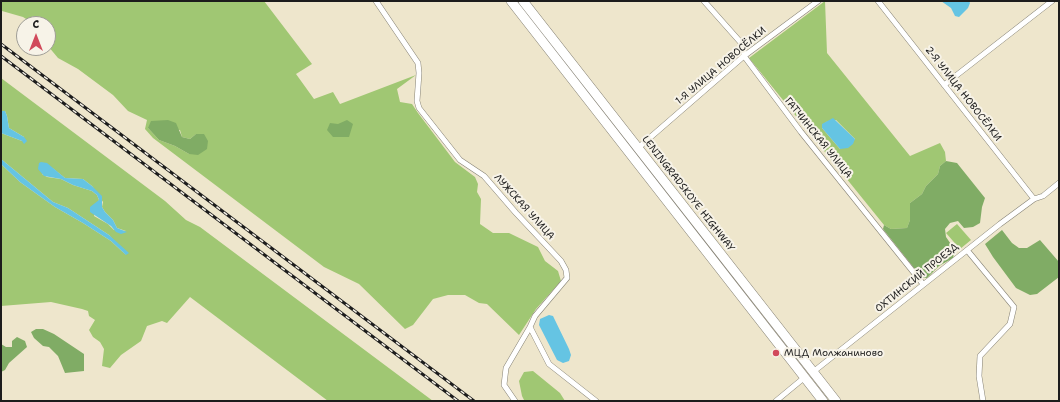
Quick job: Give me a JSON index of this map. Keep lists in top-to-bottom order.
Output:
{
  "streets": {
    "highway": ["LENINGRADSKOYE HIGHWAY"],
    "street": [
      "1-Я УЛИЦА НОВОСЁЛКИ",
      "2-Я УЛИЦА НОВОСЁЛКИ",
      "ГАТЧИНСКАЯ УЛИЦА",
      "ЛУЖСКАЯ УЛИЦА",
      "ОХТИНСКИЙ ПРОЕЗД"
    ]
  },
  "crossings": [
    ["1-Я УЛИЦА НОВОСЁЛКИ", "ГАТЧИНСКАЯ УЛИЦА"],
    ["1-Я УЛИЦА НОВОСЁЛКИ", "LENINGRADSKOYE HIGHWAY"],
    ["2-Я УЛИЦА НОВОСЁЛКИ", "ОХТИНСКИЙ ПРОЕЗД"],
    ["ГАТЧИНСКАЯ УЛИЦА", "ОХТИНСКИЙ ПРОЕЗД"],
    ["LENINGRADSKOYE HIGHWAY", "ОХТИНСКИЙ ПРОЕЗД"]
  ],
  "places": ["МЦД Молжаниново"],
  "north": "top"
}
